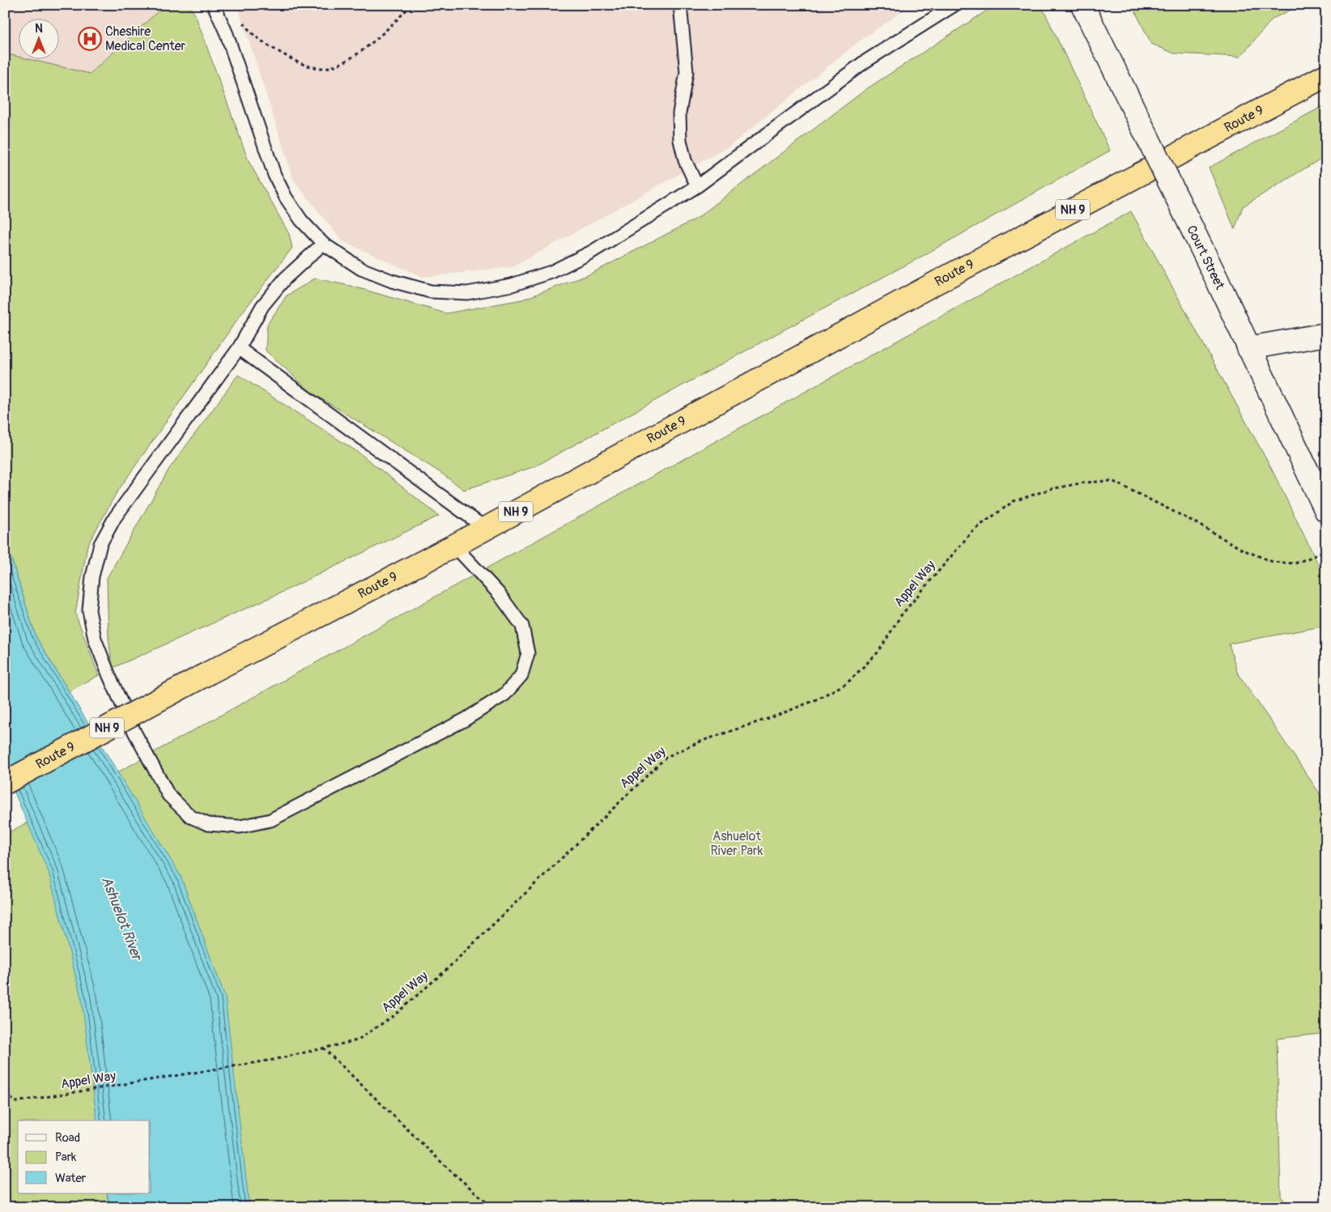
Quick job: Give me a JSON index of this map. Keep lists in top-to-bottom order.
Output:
{
  "streets": {
    "highway": ["Route 9", "NH 9"],
    "main road": ["Court Street"],
    "path": ["Appel Way"]
  },
  "water": ["Ashuelot River"],
  "parks": ["Ashuelot River Park"],
  "places": {
    "hospital": ["Cheshire Medical Center"]
  },
  "legend": ["Road", "Park", "Water"],
  "north": "top"
}
